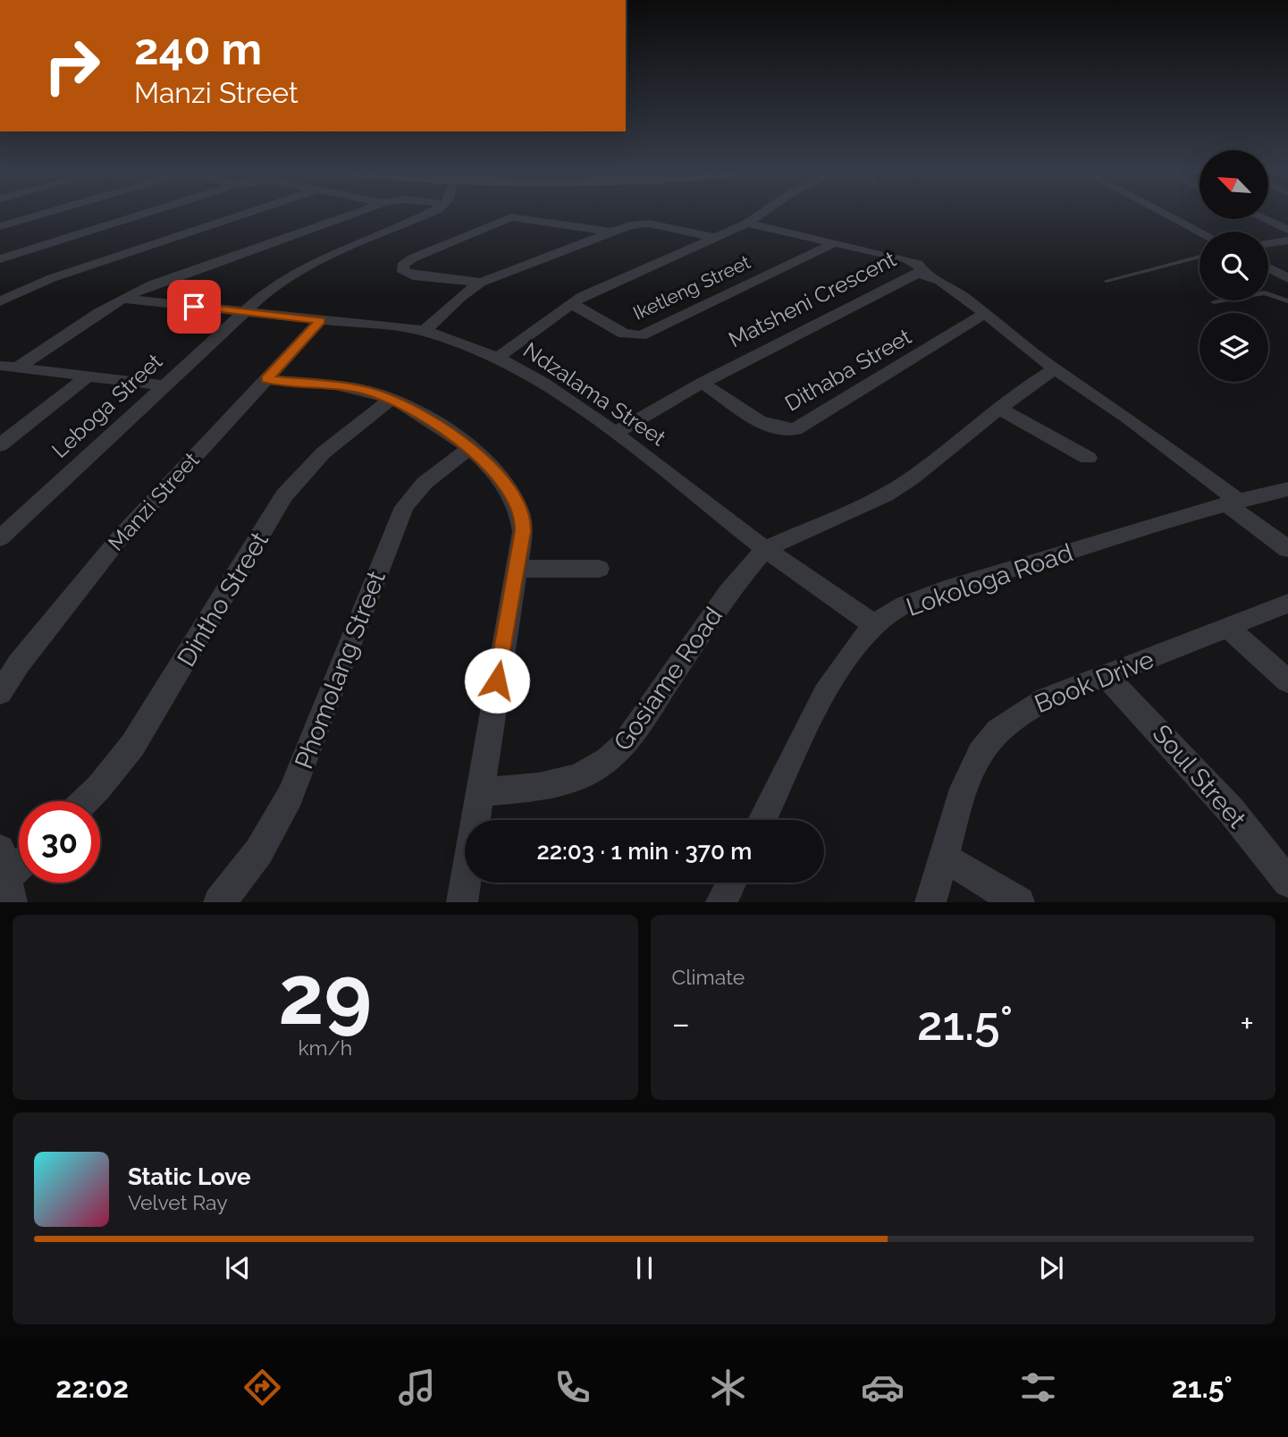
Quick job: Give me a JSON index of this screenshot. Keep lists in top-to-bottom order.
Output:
{
  "streets": {
    "street": [
      "Iketleng Street",
      "Matsheni Crescent",
      "Dithaba Street",
      "Ndzalama Street",
      "Leboga Street",
      "Manzi Street",
      "Lokologa Road",
      "Dintho Street",
      "Phomolang Street",
      "Gosiame Road",
      "Book Drive",
      "Soul Street"
    ]
  },
  "crossings": [
    ["Iketleng Street", "Matsheni Crescent"],
    ["Iketleng Street", "Ndzalama Street"],
    ["Matsheni Crescent", "Dithaba Street"],
    ["Matsheni Crescent", "Ndzalama Street"],
    ["Matsheni Crescent", "Lokologa Road"],
    ["Ndzalama Street", "Leboga Street"],
    ["Ndzalama Street", "Manzi Street"],
    ["Ndzalama Street", "Lokologa Road"],
    ["Ndzalama Street", "Gosiame Road"],
    ["Book Drive", "Soul Street"]
  ],
  "north": "top left",
  "page": {
    "turn": ["240 m", "Manzi Street"],
    "limit": "30",
    "trip": "22:03 · 1 min · 370 m",
    "tile": [
      ["29", "km/h"],
      "Climate"
    ],
    "heat": ["−", "21.5°", "+"],
    "song": ["Static Love", "Velvet Ray"],
    "tabs": ["22:02", "21.5°"]
  }
}
